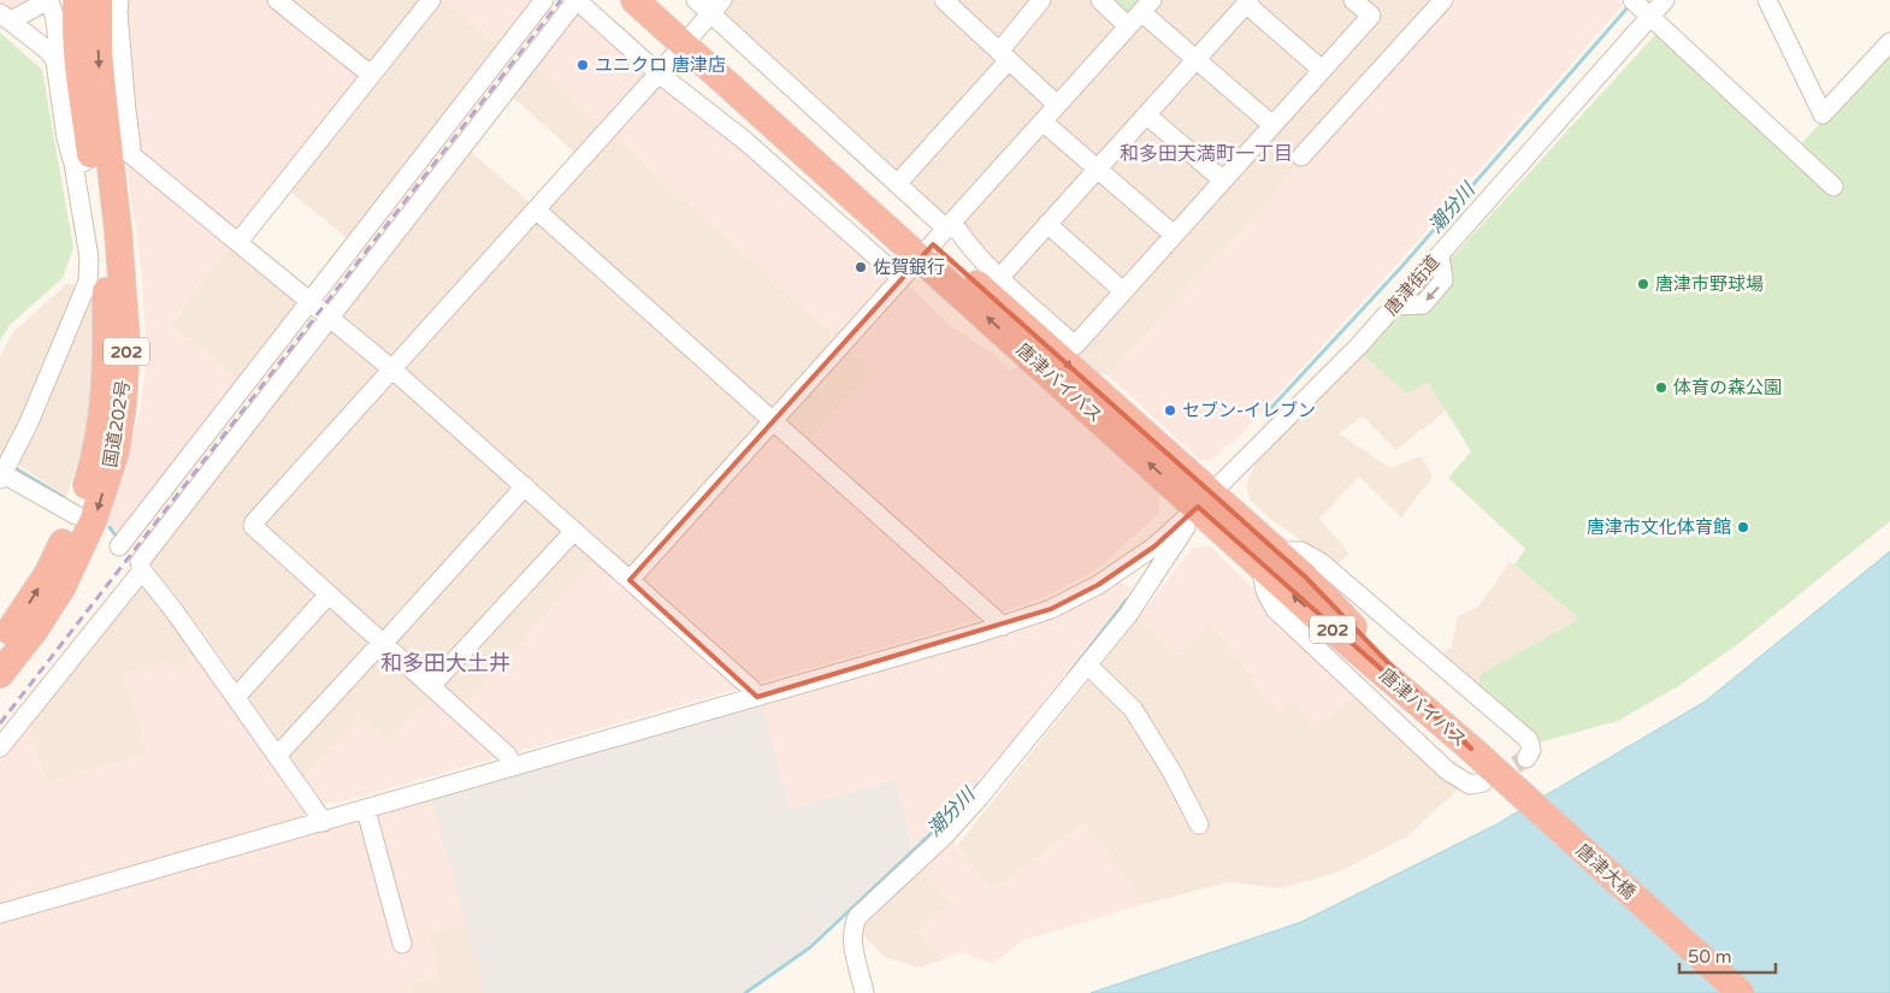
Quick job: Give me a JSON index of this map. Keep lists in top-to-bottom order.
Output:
{
  "streets": {
    "highway": [
      "202",
      "唐津バイパス",
      "国道202号",
      "唐津大橋"
    ],
    "street": ["唐津街道"]
  },
  "crossings": [
    ["唐津街道", "唐津バイパス"],
    ["唐津バイパス", "唐津大橋"]
  ],
  "districts": ["和多田天満町一丁目", "和多田大土井"],
  "water": ["潮分川"],
  "places": [
    "ユニクロ 唐津店",
    "佐賀銀行",
    "唐津市野球場",
    "体育の森公園",
    "セブン-イレブン",
    "唐津市文化体育館"
  ],
  "scale_bar": "50 m"
}
